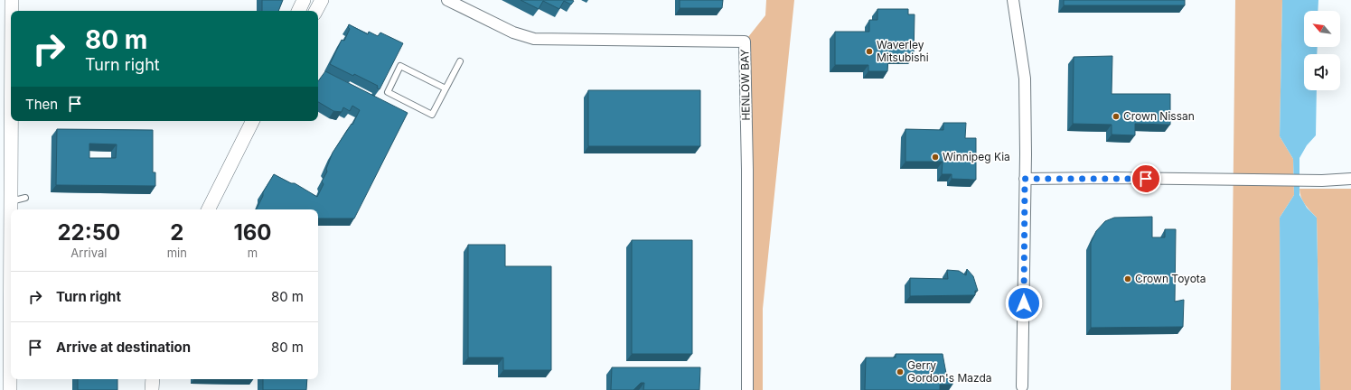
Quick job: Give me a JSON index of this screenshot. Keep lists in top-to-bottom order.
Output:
{
  "streets": {
    "street": ["HENLOW BAY"]
  },
  "places": [
    "Waverley Mitsubishi",
    "Crown Nissan",
    "Winnipeg Kia",
    "Crown Toyota",
    "Gerry Gordon's Mazda"
  ],
  "north": "top left",
  "page": {
    "turn": ["80 m", "Turn right"],
    "then": "Then",
    "eta": [
      "22:50",
      "Arrival",
      "2",
      "min",
      "160",
      "m"
    ],
    "list": [
      {
        "name": "Turn right",
        "value": "80 m"
      },
      {
        "name": "Arrive at destination",
        "value": "80 m"
      }
    ]
  }
}
